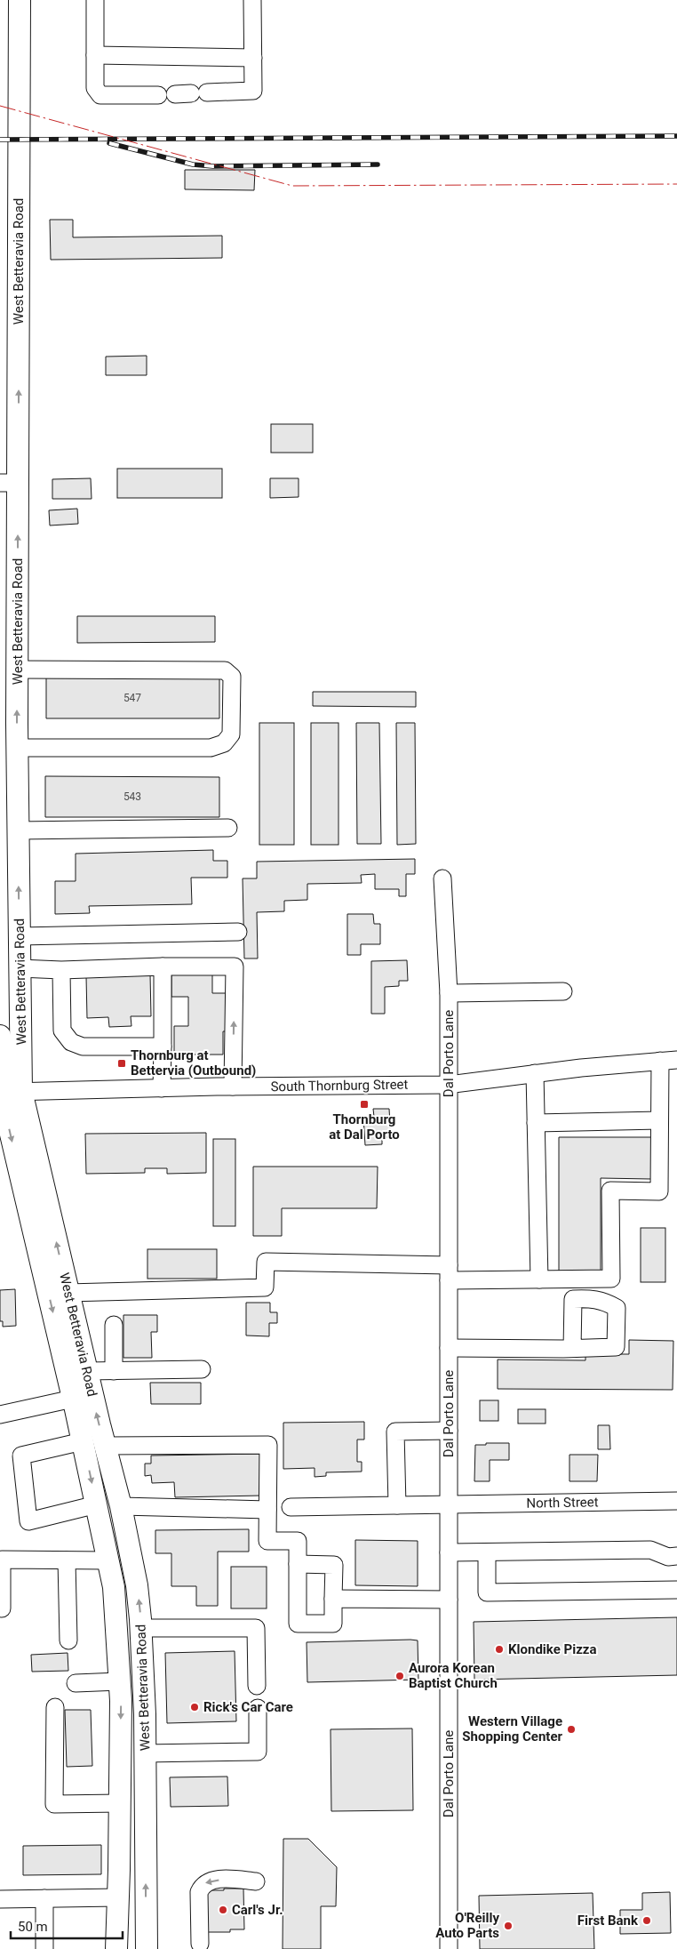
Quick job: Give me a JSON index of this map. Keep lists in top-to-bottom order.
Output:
{
  "streets": {
    "main road": ["West Betteravia Road"],
    "street": ["Dal Porto Lane", "South Thornburg Street", "North Street"]
  },
  "crossings": [
    ["West Betteravia Road", "South Thornburg Street"],
    ["Dal Porto Lane", "South Thornburg Street"],
    ["Dal Porto Lane", "North Street"]
  ],
  "places": {
    "transit": ["Thornburg at Bettervia (Outbound)", "Thornburg at Dal Porto"],
    "other": [
      "Klondike Pizza",
      "Aurora Korean Baptist Church",
      "Rick's Car Care",
      "Western Village Shopping Center",
      "Carl's Jr.",
      "First Bank",
      "O'Reilly Auto Parts"
    ]
  },
  "house_numbers": ["547", "543"],
  "scale_bar": "50 m"
}
